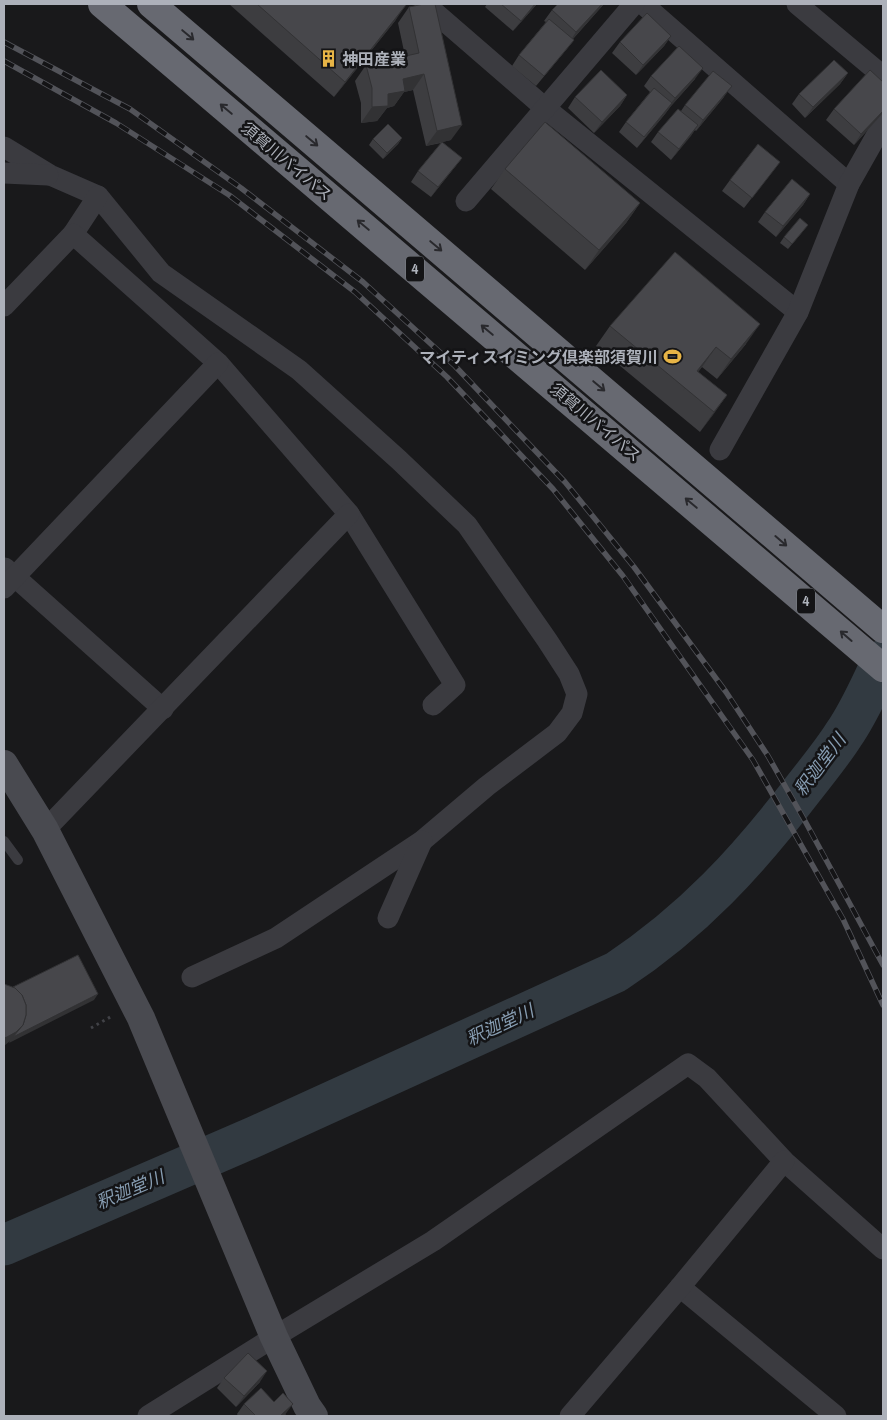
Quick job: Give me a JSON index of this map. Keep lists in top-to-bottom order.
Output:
{
  "streets": {
    "highway": ["須賀川バイパス", "4"]
  },
  "water": ["釈迦堂川"],
  "places": {
    "building": ["神田産業"],
    "sports": ["マイティスイミング倶楽部須賀川"]
  }
}
